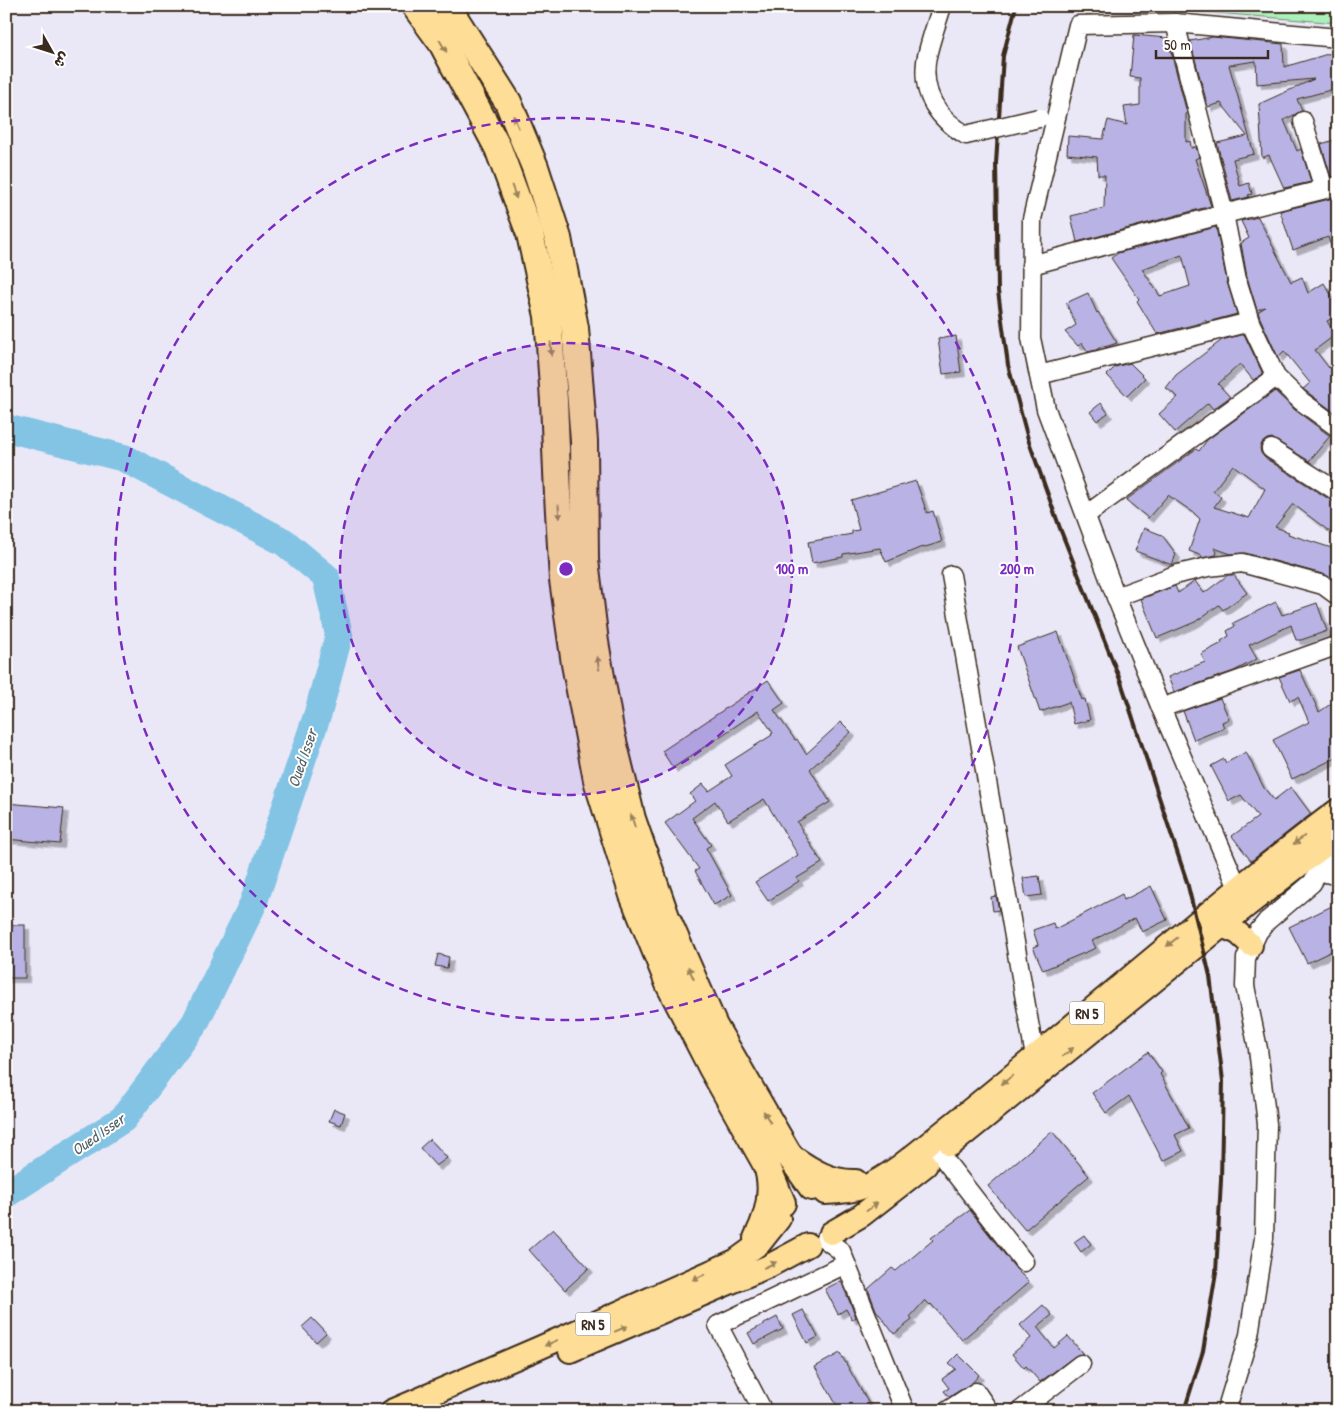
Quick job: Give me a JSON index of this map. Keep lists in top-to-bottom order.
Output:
{
  "streets": {
    "main road": ["RN 5"]
  },
  "water": ["Oued Isser"],
  "scale_bar": "50 m",
  "north": "bottom right",
  "rings": ["100 m", "200 m"]
}
